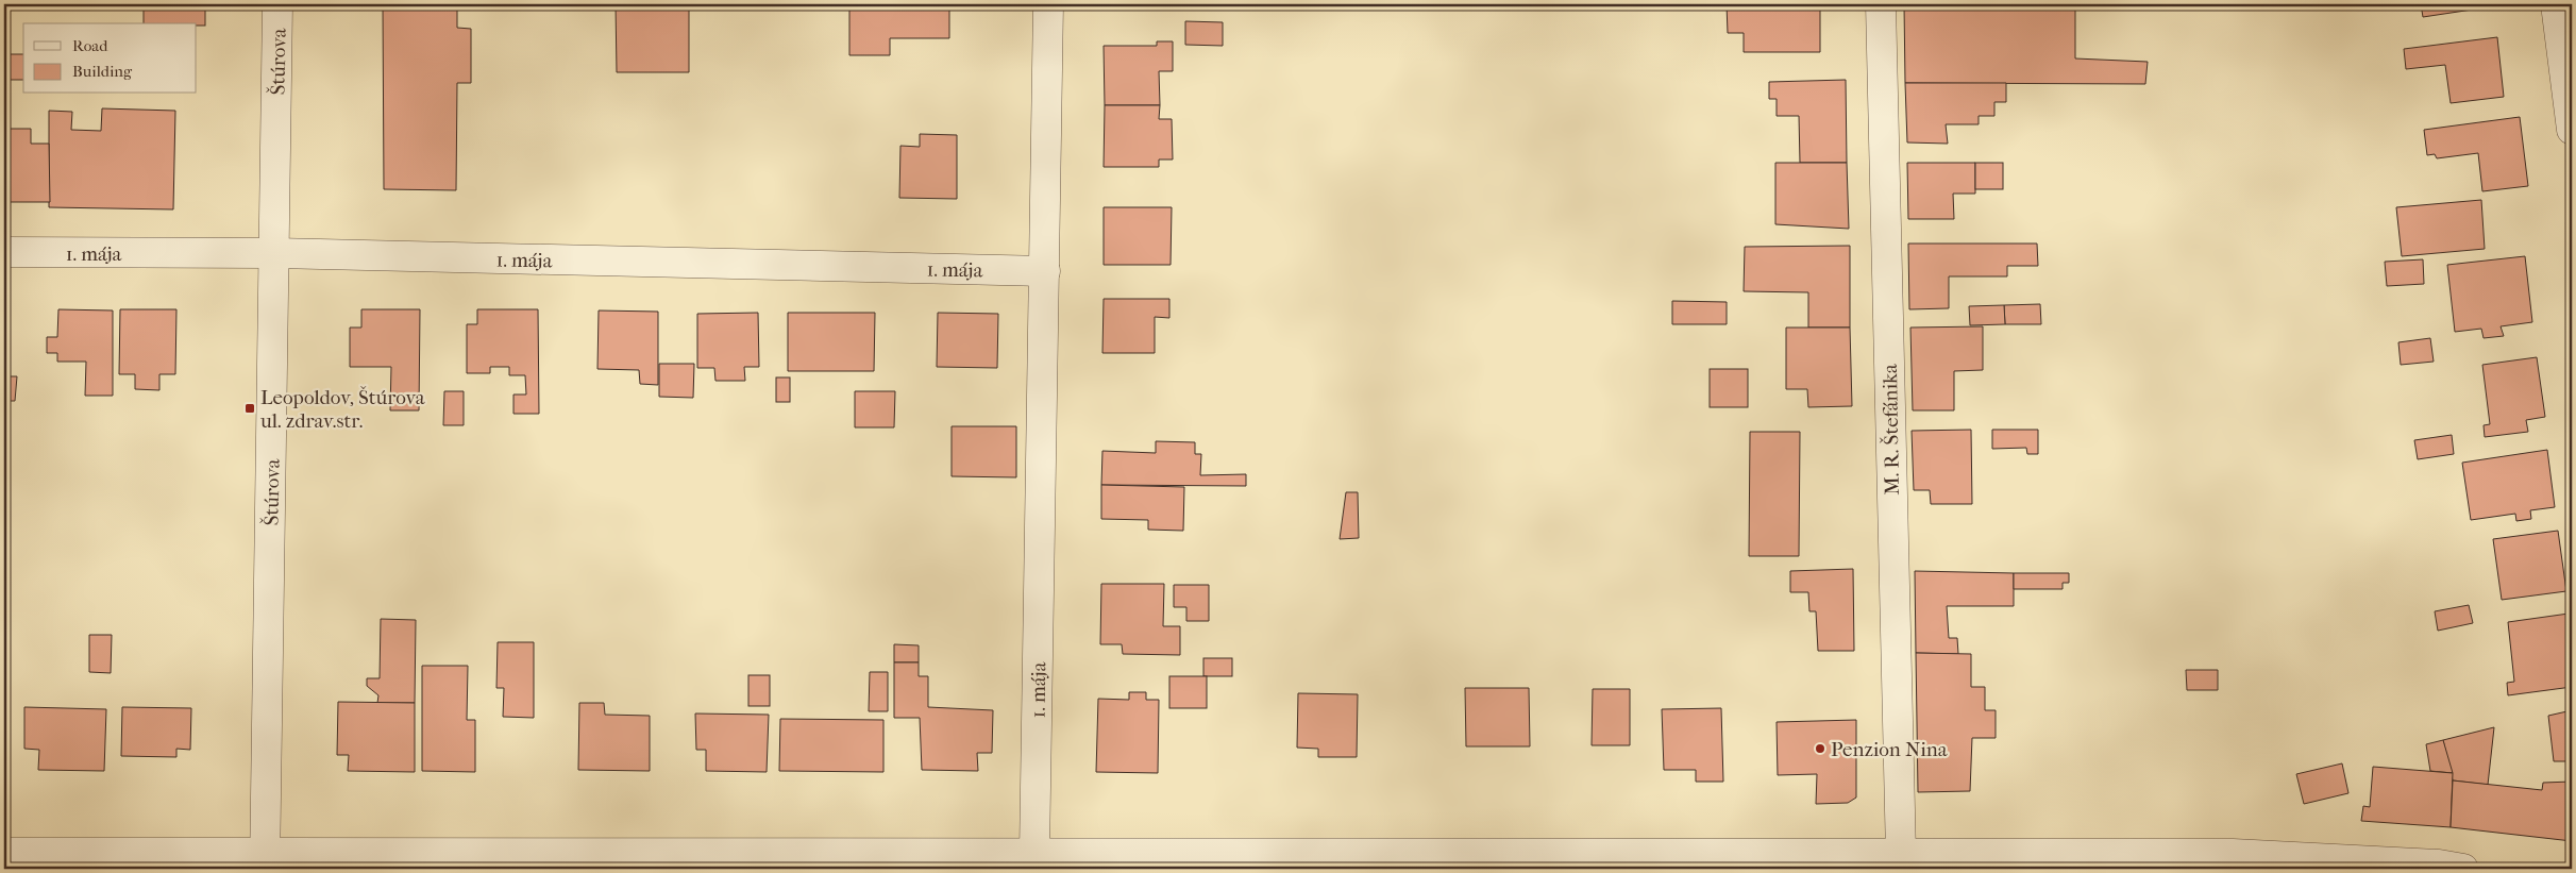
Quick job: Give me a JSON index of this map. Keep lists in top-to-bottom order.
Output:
{
  "streets": {
    "street": ["Štúrova", "1. mája", "M. R. Štefánika"]
  },
  "crossings": [
    ["Štúrova", "1. mája"]
  ],
  "places": {
    "transit": ["Leopoldov, Štúrova ul. zdrav.str."],
    "other": ["Penzion Nina"]
  },
  "legend": ["Road", "Building"]
}
